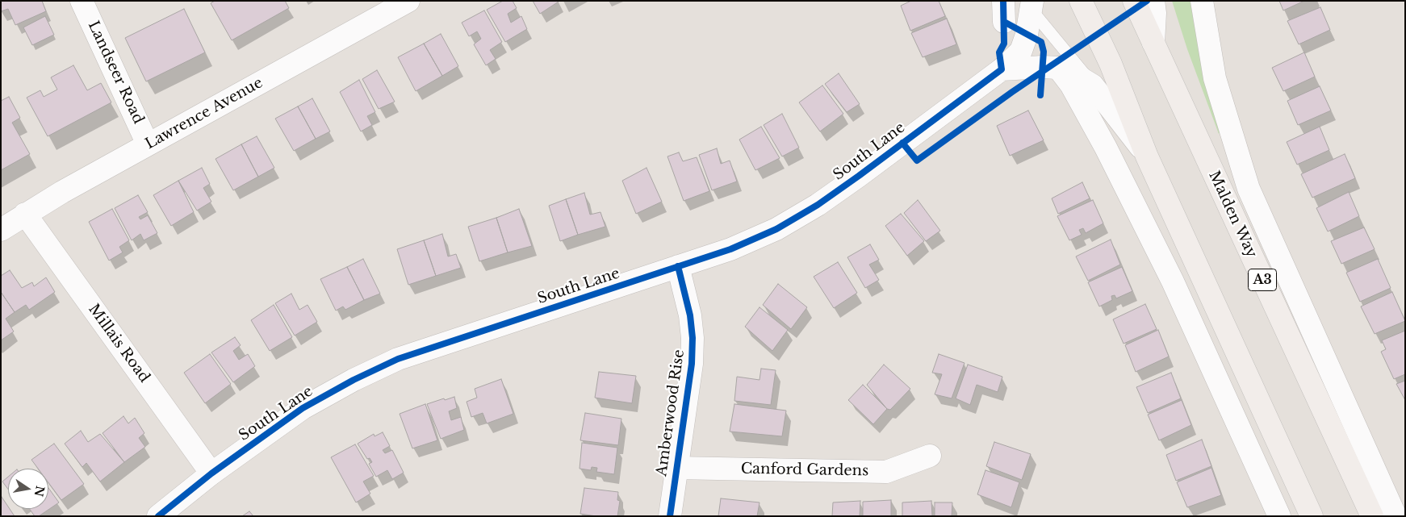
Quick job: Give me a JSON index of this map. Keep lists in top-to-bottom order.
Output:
{
  "streets": {
    "highway": ["Malden Way", "A3"],
    "street": [
      "Landseer Road",
      "Lawrence Avenue",
      "South Lane",
      "Millais Road",
      "Amberwood Rise",
      "Canford Gardens"
    ]
  },
  "crossings": [
    ["Landseer Road", "Lawrence Avenue"],
    ["Lawrence Avenue", "Millais Road"],
    ["South Lane", "Millais Road"],
    ["South Lane", "Amberwood Rise"],
    ["Amberwood Rise", "Canford Gardens"]
  ],
  "north": "right"
}
